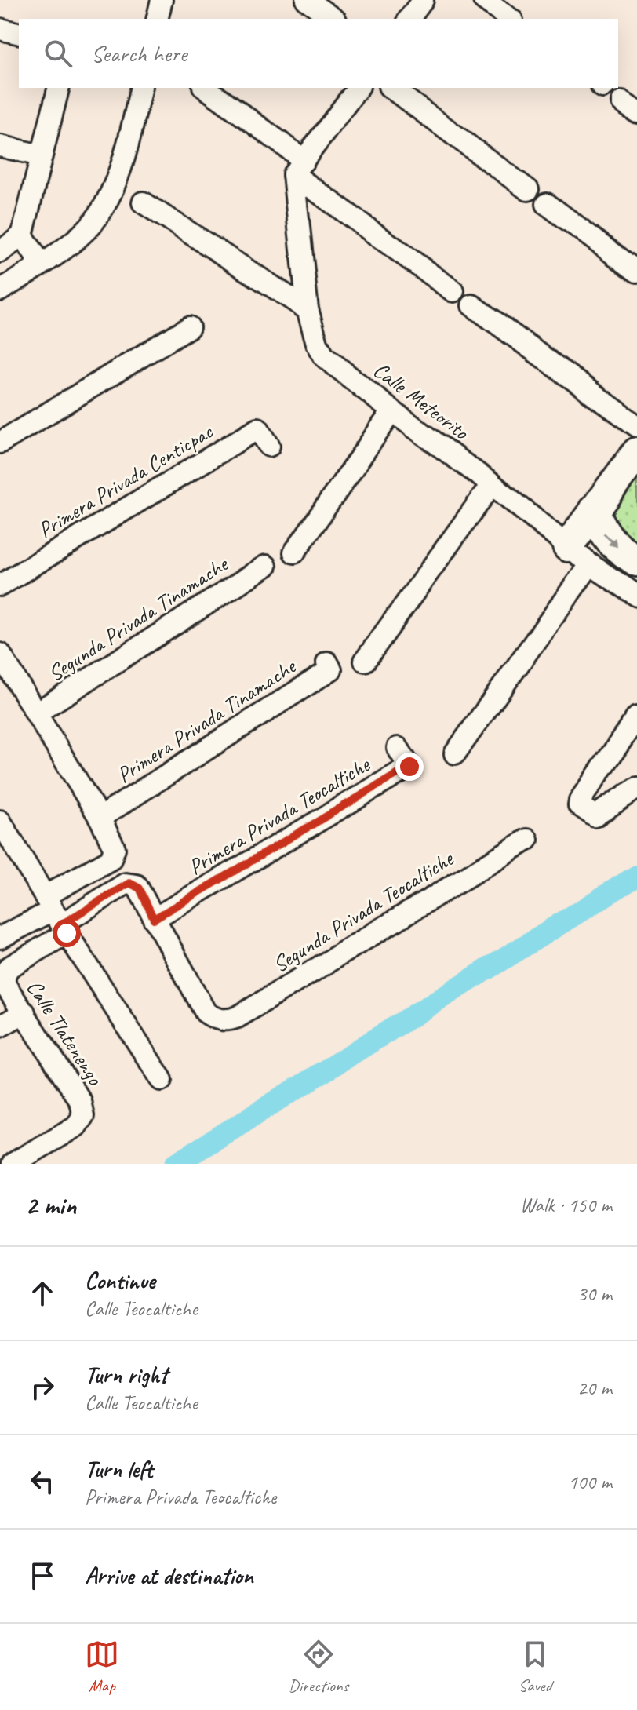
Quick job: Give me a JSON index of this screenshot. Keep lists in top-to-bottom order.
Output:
{
  "streets": {
    "street": [
      "Calle Meteorito",
      "Primera Privada Centicpac",
      "Segunda Privada Tinamache",
      "Primera Privada Tinamache",
      "Primera Privada Teocaltiche",
      "Segunda Privada Teocaltiche",
      "Calle Tlatenengo"
    ]
  },
  "crossings": [
    ["Primera Privada Teocaltiche", "Segunda Privada Teocaltiche"]
  ],
  "page": {
    "search": "Search here",
    "heading": ["2 min", "Walk · 150 m"],
    "list": [
      ["Continue", "Calle Teocaltiche", "30 m"],
      ["Turn right", "Calle Teocaltiche", "20 m"],
      ["Turn left", "Primera Privada Teocaltiche", "100 m"],
      "Arrive at destination"
    ],
    "nav": ["Map", "Directions", "Saved"]
  }
}
